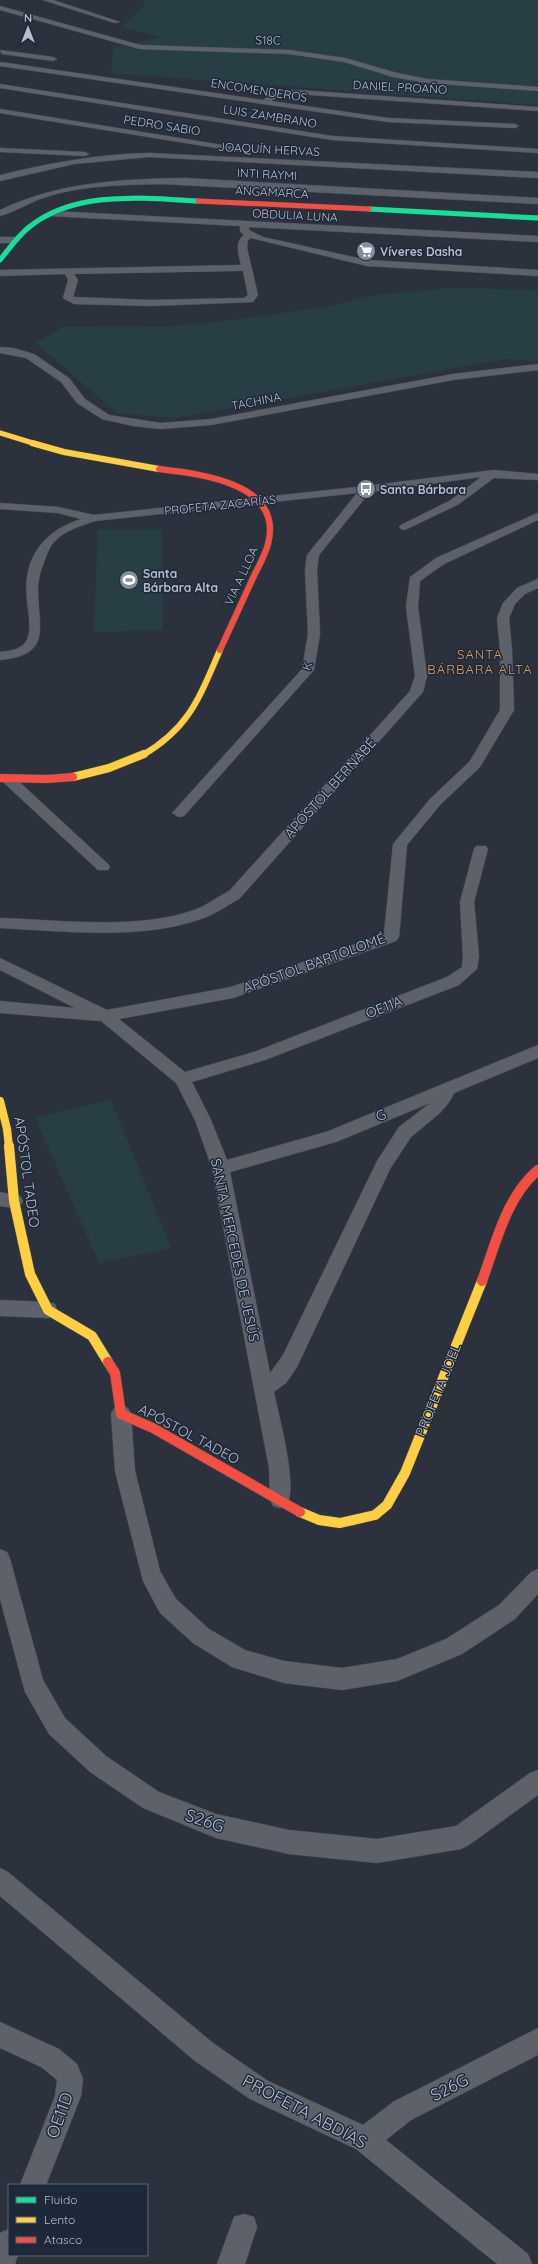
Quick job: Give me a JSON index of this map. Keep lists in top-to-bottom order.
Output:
{
  "streets": {
    "street": [
      "S18C",
      "DANIEL PROAÑO",
      "ENCOMENDEROS",
      "LUIS ZAMBRANO",
      "PEDRO SABIO",
      "JOAQUÍN HERVAS",
      "INTI RAYMI",
      "ANGAMARCA",
      "OBDULIA LUNA",
      "TACHINA",
      "PROFETA ZACARÍAS",
      "VIA A LLOA",
      "K",
      "APÓSTOL BERNABÉ",
      "APÓSTOL BARTOLOMÉ",
      "OE11A",
      "G",
      "APÓSTOL TADEO",
      "SANTA MERCEDES DE JESÚS",
      "PROFETA JOEL",
      "S26G",
      "PROFETA ABDÍAS",
      "OE11D"
    ]
  },
  "crossings": [
    ["DANIEL PROAÑO", "ENCOMENDEROS"],
    ["PEDRO SABIO", "JOAQUÍN HERVAS"],
    ["ANGAMARCA", "OBDULIA LUNA"],
    ["PROFETA ZACARÍAS", "VIA A LLOA"],
    ["PROFETA ZACARÍAS", "K"],
    ["APÓSTOL BARTOLOMÉ", "SANTA MERCEDES DE JESÚS"],
    ["OE11A", "SANTA MERCEDES DE JESÚS"],
    ["G", "SANTA MERCEDES DE JESÚS"],
    ["APÓSTOL TADEO", "SANTA MERCEDES DE JESÚS"],
    ["APÓSTOL TADEO", "PROFETA JOEL"],
    ["SANTA MERCEDES DE JESÚS", "PROFETA JOEL"],
    ["S26G", "PROFETA ABDÍAS"]
  ],
  "districts": ["SANTA BÁRBARA ALTA"],
  "places": {
    "supermarket": ["Víveres Dasha"],
    "bus stop": ["Santa Bárbara"],
    "sports": ["Santa Bárbara Alta"]
  },
  "legend": ["Fluido", "Lento", "Atasco"],
  "north": "top"
}
